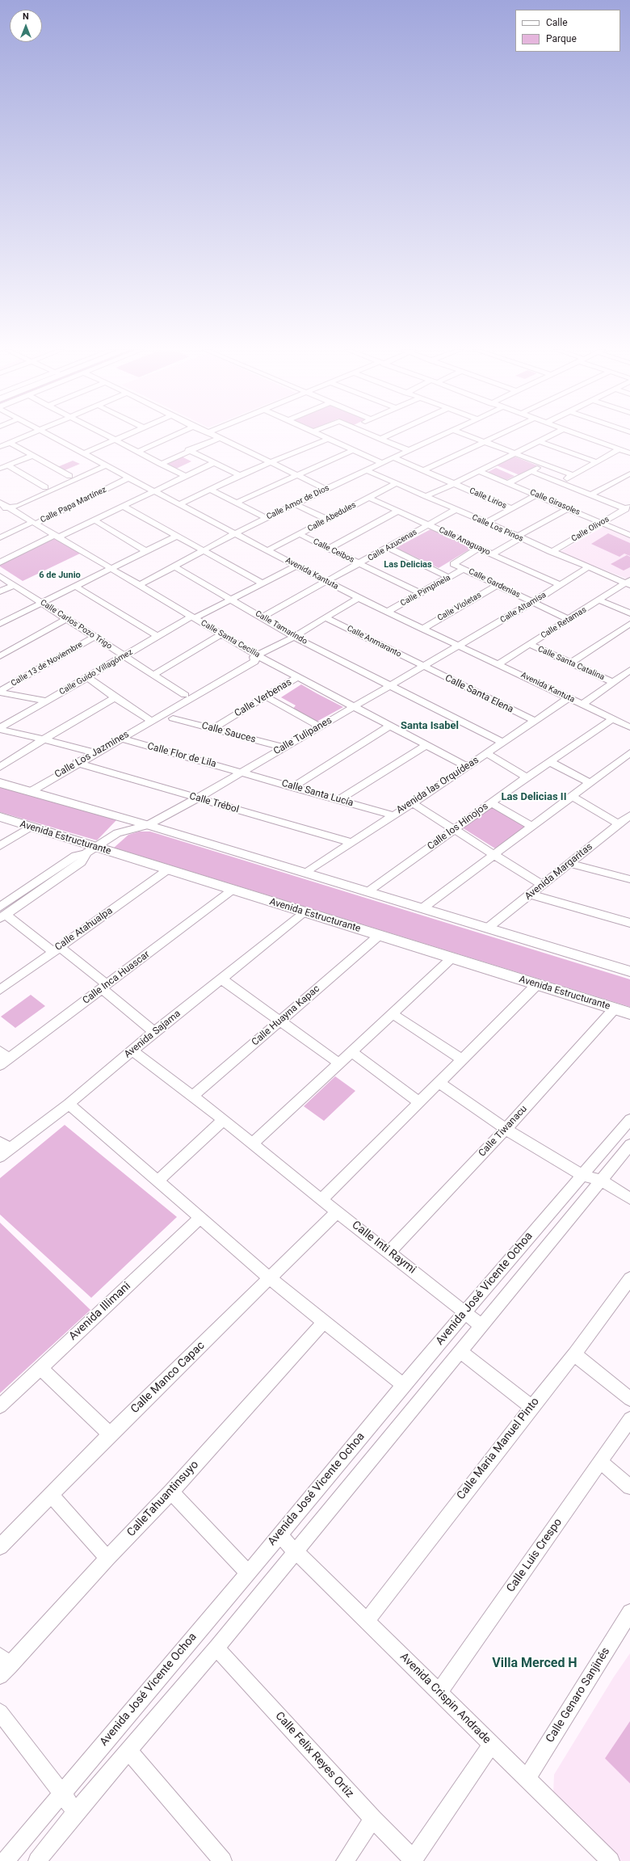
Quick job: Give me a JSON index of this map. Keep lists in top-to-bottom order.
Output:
{
  "streets": {
    "main road": ["Avenida Estructurante"],
    "street": [
      "Calle Lirios",
      "Calle Amor de Dios",
      "Calle Girasoles",
      "Calle Papa Martínez",
      "Calle Abedules",
      "Calle Los Pinos",
      "Calle Olivos",
      "Calle Anaguayo",
      "Calle Azucenas",
      "Calle Ceibos",
      "Avenida Kantuta",
      "Calle Gardenias",
      "Calle Pimpinela",
      "Calle Violetas",
      "Calle Altamisa",
      "Calle Retamas",
      "Calle Carlos Pozo Trigo",
      "Calle Tamarindo",
      "Calle Santa Cecilia",
      "Calle Anmaranto",
      "Calle Santa Catalina",
      "Calle 13 de Noviembre",
      "Calle Guido Villagómez",
      "Calle Santa Elena",
      "Calle Verbenas",
      "Calle Sauces",
      "Calle Tulipanes",
      "Calle Los Jazmines",
      "Calle Flor de Lila",
      "Avenida las Orquídeas",
      "Calle Santa Lucía",
      "Calle Trébol",
      "Calle los Hinojos",
      "Avenida Margaritas",
      "Calle Atahualpa",
      "Calle Inca Huascar",
      "Calle Huayna Kapac",
      "Avenida Sajama",
      "Calle Tiwanacu",
      "Calle Inti Raymi",
      "Avenida José Vicente Ochoa",
      "Avenida Illimani",
      "Calle Manco Capac",
      "Calle Maria Manuel Pinto",
      "CalleTahuantinsuyo",
      "Calle Luis Crespo",
      "Calle Genaro Sanjinés",
      "Avenida Crispin Andrade",
      "Calle Felix Reyes Ortiz"
    ]
  },
  "crossings": [
    ["Calle Lirios", "Calle Amor de Dios"],
    ["Calle Amor de Dios", "Calle Los Pinos"],
    ["Calle Amor de Dios", "Avenida Kantuta"],
    ["Calle Amor de Dios", "Calle Tamarindo"],
    ["Calle Amor de Dios", "Calle Santa Cecilia"],
    ["Calle Girasoles", "Calle Olivos"],
    ["Calle Papa Martínez", "Avenida Kantuta"],
    ["Calle Papa Martínez", "Calle Santa Cecilia"],
    ["Calle Abedules", "Calle Los Pinos"],
    ["Calle Abedules", "Calle Anaguayo"],
    ["Calle Abedules", "Calle Ceibos"],
    ["Calle Abedules", "Avenida Kantuta"],
    ["Calle Los Pinos", "Calle Olivos"],
    ["Calle Los Pinos", "Calle Azucenas"],
    ["Calle Los Pinos", "Calle Altamisa"],
    ["Calle Los Pinos", "Calle Retamas"],
    ["Calle Anaguayo", "Calle Azucenas"],
    ["Calle Anaguayo", "Calle Gardenias"],
    ["Calle Anaguayo", "Calle Altamisa"],
    ["Calle Azucenas", "Calle Ceibos"],
    ["Calle Azucenas", "Avenida Kantuta"],
    ["Calle Azucenas", "Calle Tamarindo"],
    ["Calle Ceibos", "Calle Pimpinela"],
    ["Avenida Kantuta", "Calle Pimpinela"],
    ["Avenida Kantuta", "Calle Violetas"],
    ["Avenida Kantuta", "Calle Altamisa"],
    ["Avenida Kantuta", "Calle Retamas"],
    ["Avenida Kantuta", "Calle Guido Villagómez"],
    ["Avenida Kantuta", "Calle Tulipanes"],
    ["Avenida Kantuta", "Calle Los Jazmines"],
    ["Avenida Kantuta", "Avenida las Orquídeas"],
    ["Avenida Kantuta", "Calle los Hinojos"],
    ["Calle Gardenias", "Calle Pimpinela"],
    ["Calle Gardenias", "Calle Violetas"],
    ["Calle Gardenias", "Calle Altamisa"],
    ["Calle Gardenias", "Calle Retamas"],
    ["Calle Altamisa", "Calle Tulipanes"],
    ["Calle Retamas", "Calle Santa Catalina"],
    ["Calle Carlos Pozo Trigo", "Calle 13 de Noviembre"],
    ["Calle Carlos Pozo Trigo", "Calle Guido Villagómez"],
    ["Calle Carlos Pozo Trigo", "Calle Los Jazmines"],
    ["Calle Tamarindo", "Calle Guido Villagómez"],
    ["Calle Tamarindo", "Calle Tulipanes"],
    ["Calle Tamarindo", "Calle Los Jazmines"],
    ["Calle Tamarindo", "Avenida las Orquídeas"],
    ["Calle Santa Cecilia", "Calle Guido Villagómez"],
    ["Calle Santa Cecilia", "Calle Verbenas"],
    ["Calle Santa Cecilia", "Calle Tulipanes"],
    ["Calle Santa Cecilia", "Calle Los Jazmines"],
    ["Calle Santa Cecilia", "Avenida las Orquídeas"],
    ["Calle Anmaranto", "Calle Santa Elena"],
    ["Calle Anmaranto", "Calle Tulipanes"],
    ["Calle Anmaranto", "Calle Los Jazmines"],
    ["Calle Santa Elena", "Calle Tulipanes"],
    ["Calle Santa Elena", "Avenida las Orquídeas"],
    ["Calle Verbenas", "Calle Sauces"],
    ["Calle Sauces", "Calle Tulipanes"],
    ["Calle Tulipanes", "Calle Flor de Lila"],
    ["Calle Tulipanes", "Calle Santa Lucía"],
    ["Calle Tulipanes", "Calle Trébol"],
    ["Calle Tulipanes", "Avenida Estructurante"],
    ["Calle Los Jazmines", "Calle Flor de Lila"],
    ["Calle Los Jazmines", "Calle Trébol"],
    ["Calle Flor de Lila", "Calle Santa Lucía"],
    ["Avenida las Orquídeas", "Calle Santa Lucía"],
    ["Avenida las Orquídeas", "Calle Trébol"],
    ["Avenida Estructurante", "Calle Atahualpa"],
    ["Avenida Estructurante", "Calle Inca Huascar"],
    ["Avenida Estructurante", "Calle Huayna Kapac"],
    ["Avenida Estructurante", "Avenida Sajama"],
    ["Avenida Estructurante", "Calle Tiwanacu"],
    ["Calle Huayna Kapac", "Calle Inti Raymi"],
    ["Avenida Sajama", "Calle Inti Raymi"],
    ["Calle Tiwanacu", "Calle Inti Raymi"],
    ["Calle Inti Raymi", "Avenida José Vicente Ochoa"],
    ["Calle Inti Raymi", "Calle Manco Capac"],
    ["Avenida José Vicente Ochoa", "Avenida Crispin Andrade"],
    ["Calle Maria Manuel Pinto", "Avenida Crispin Andrade"],
    ["Calle Luis Crespo", "Avenida Crispin Andrade"],
    ["Calle Genaro Sanjinés", "Avenida Crispin Andrade"]
  ],
  "districts": [
    "Las Delicias",
    "6 de Junio",
    "Santa Isabel",
    "Las Delicias II",
    "Villa Merced H"
  ],
  "legend": ["Calle", "Parque"],
  "north": "top"
}
